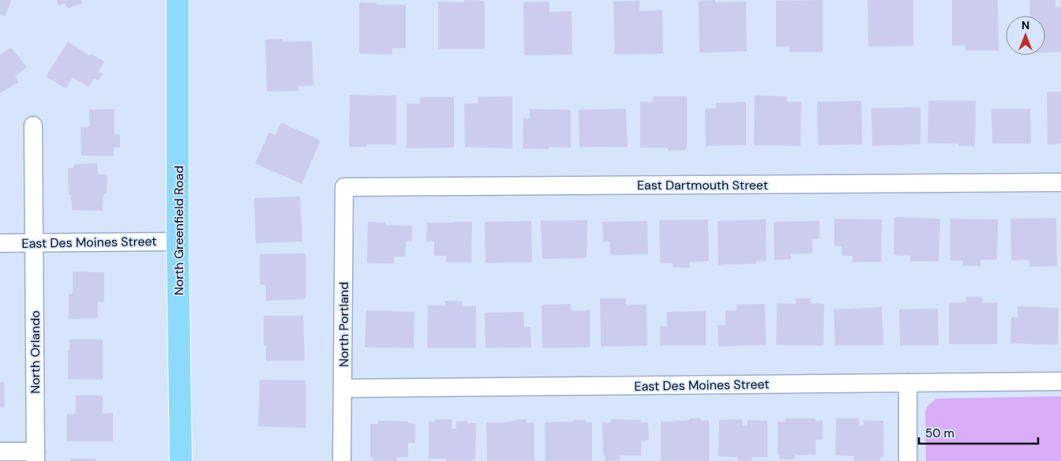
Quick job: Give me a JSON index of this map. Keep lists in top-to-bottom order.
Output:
{
  "streets": {
    "main road": ["North Greenfield Road"],
    "street": [
      "East Dartmouth Street",
      "East Des Moines Street",
      "North Portland",
      "North Orlando"
    ]
  },
  "crossings": [
    ["East Dartmouth Street", "North Portland"],
    ["North Greenfield Road", "East Des Moines Street"],
    ["East Des Moines Street", "North Portland"],
    ["East Des Moines Street", "North Orlando"]
  ],
  "scale_bar": "50 m",
  "north": "top"
}
